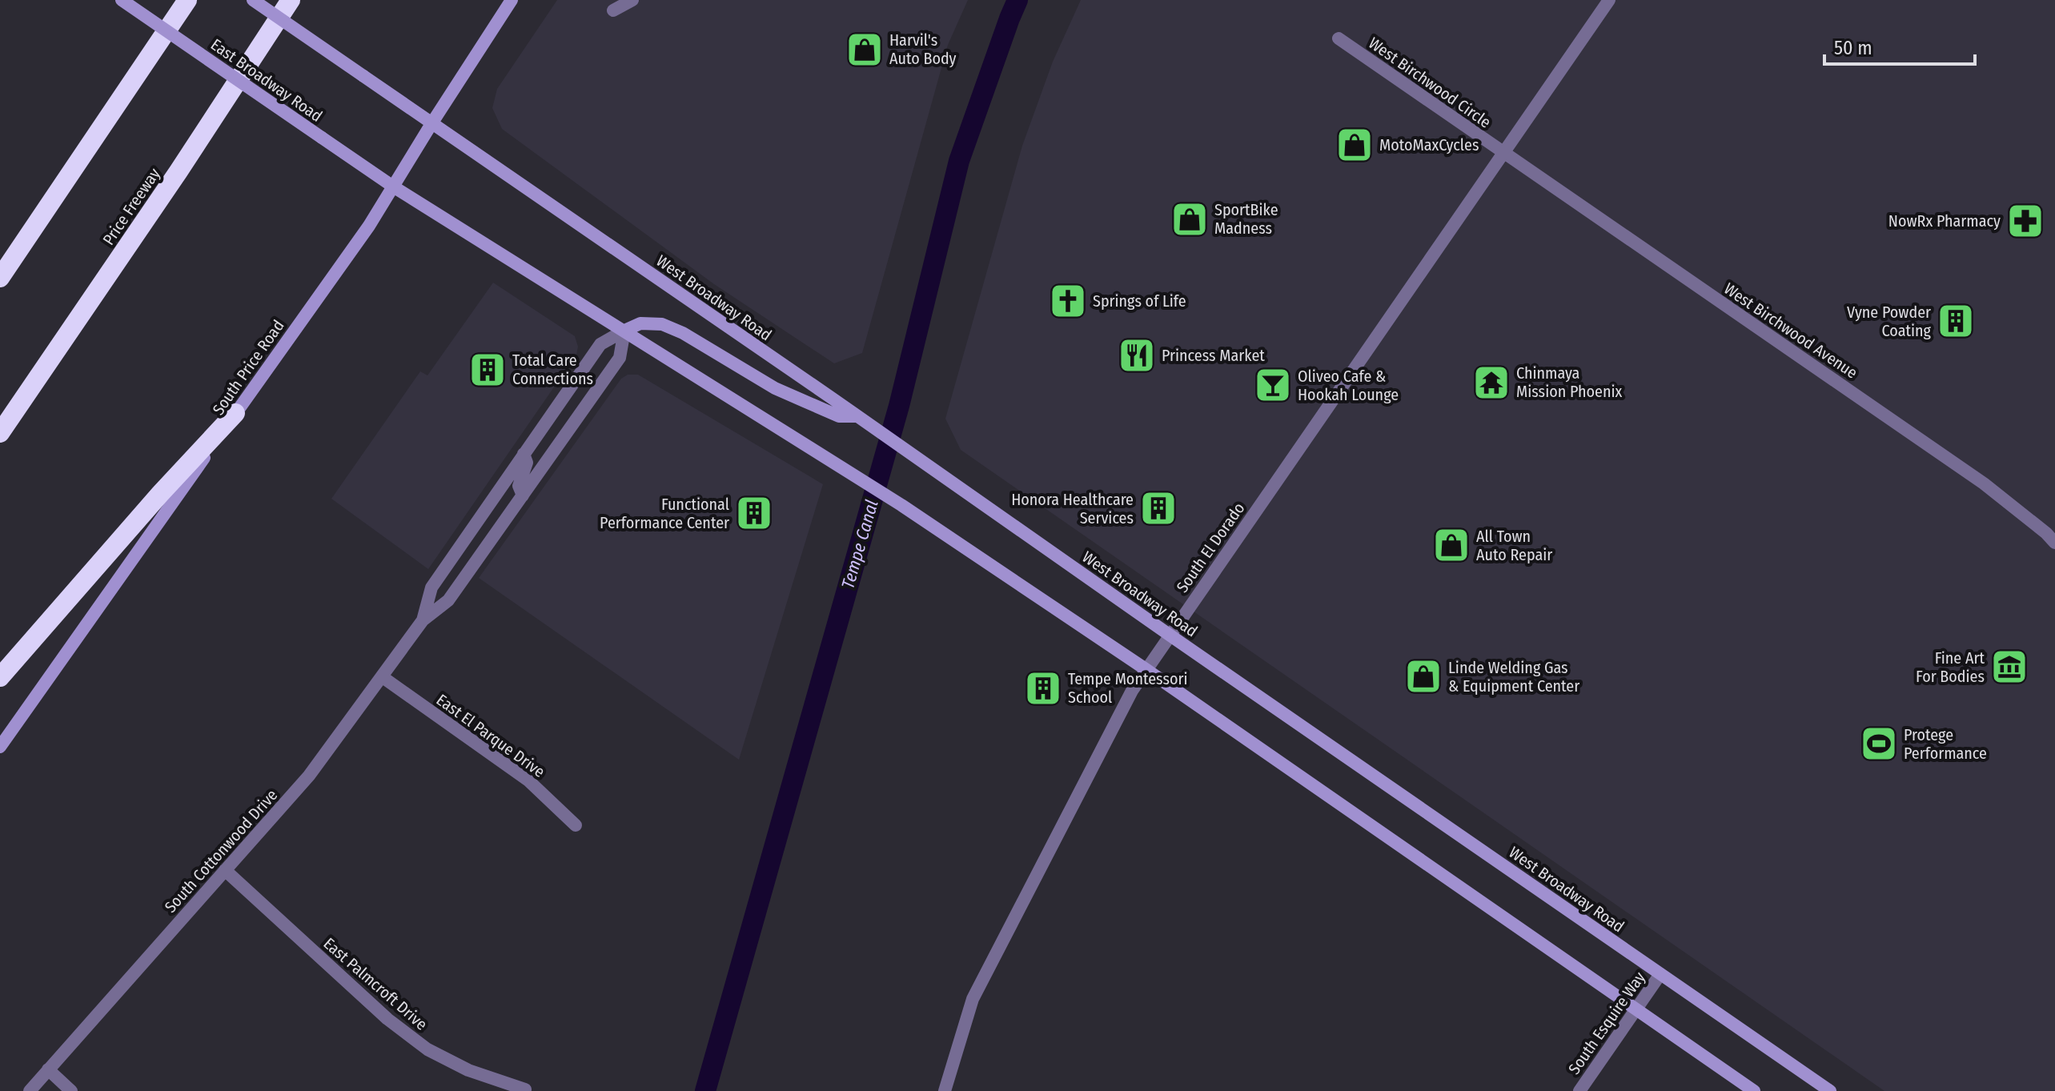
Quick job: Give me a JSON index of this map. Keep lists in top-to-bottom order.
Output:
{
  "streets": {
    "highway": ["Price Freeway"],
    "main road": ["East Broadway Road", "West Broadway Road", "South Price Road"],
    "street": [
      "West Birchwood Circle",
      "West Birchwood Avenue",
      "South El Dorado",
      "East El Parque Drive",
      "South Cottonwood Drive",
      "East Palmcroft Drive",
      "South Esquire Way"
    ]
  },
  "crossings": [
    ["East Broadway Road", "South Price Road"],
    ["West Birchwood Circle", "West Birchwood Avenue"],
    ["West Birchwood Circle", "South El Dorado"],
    ["West Broadway Road", "South Price Road"],
    ["West Broadway Road", "South El Dorado"],
    ["West Broadway Road", "South Esquire Way"],
    ["West Birchwood Avenue", "South El Dorado"],
    ["East El Parque Drive", "South Cottonwood Drive"],
    ["South Cottonwood Drive", "East Palmcroft Drive"]
  ],
  "water": ["Tempe Canal"],
  "places": {
    "shop": [
      "Harvil's Auto Body",
      "MotoMaxCycles",
      "SportBike Madness",
      "All Town Auto Repair",
      "Linde Welding Gas & Equipment Center"
    ],
    "pharmacy": ["NowRx Pharmacy"],
    "church": ["Springs of Life"],
    "building": [
      "Vyne Powder Coating",
      "Total Care Connections",
      "Honora Healthcare Services",
      "Functional Performance Center",
      "Tempe Montessori School"
    ],
    "restaurant": ["Princess Market"],
    "temple": ["Chinmaya Mission Phoenix"],
    "bar": ["Oliveo Cafe & Hookah Lounge"],
    "museum": ["Fine Art For Bodies"],
    "sports": ["Protege Performance"]
  },
  "scale_bar": "50 m"
}
